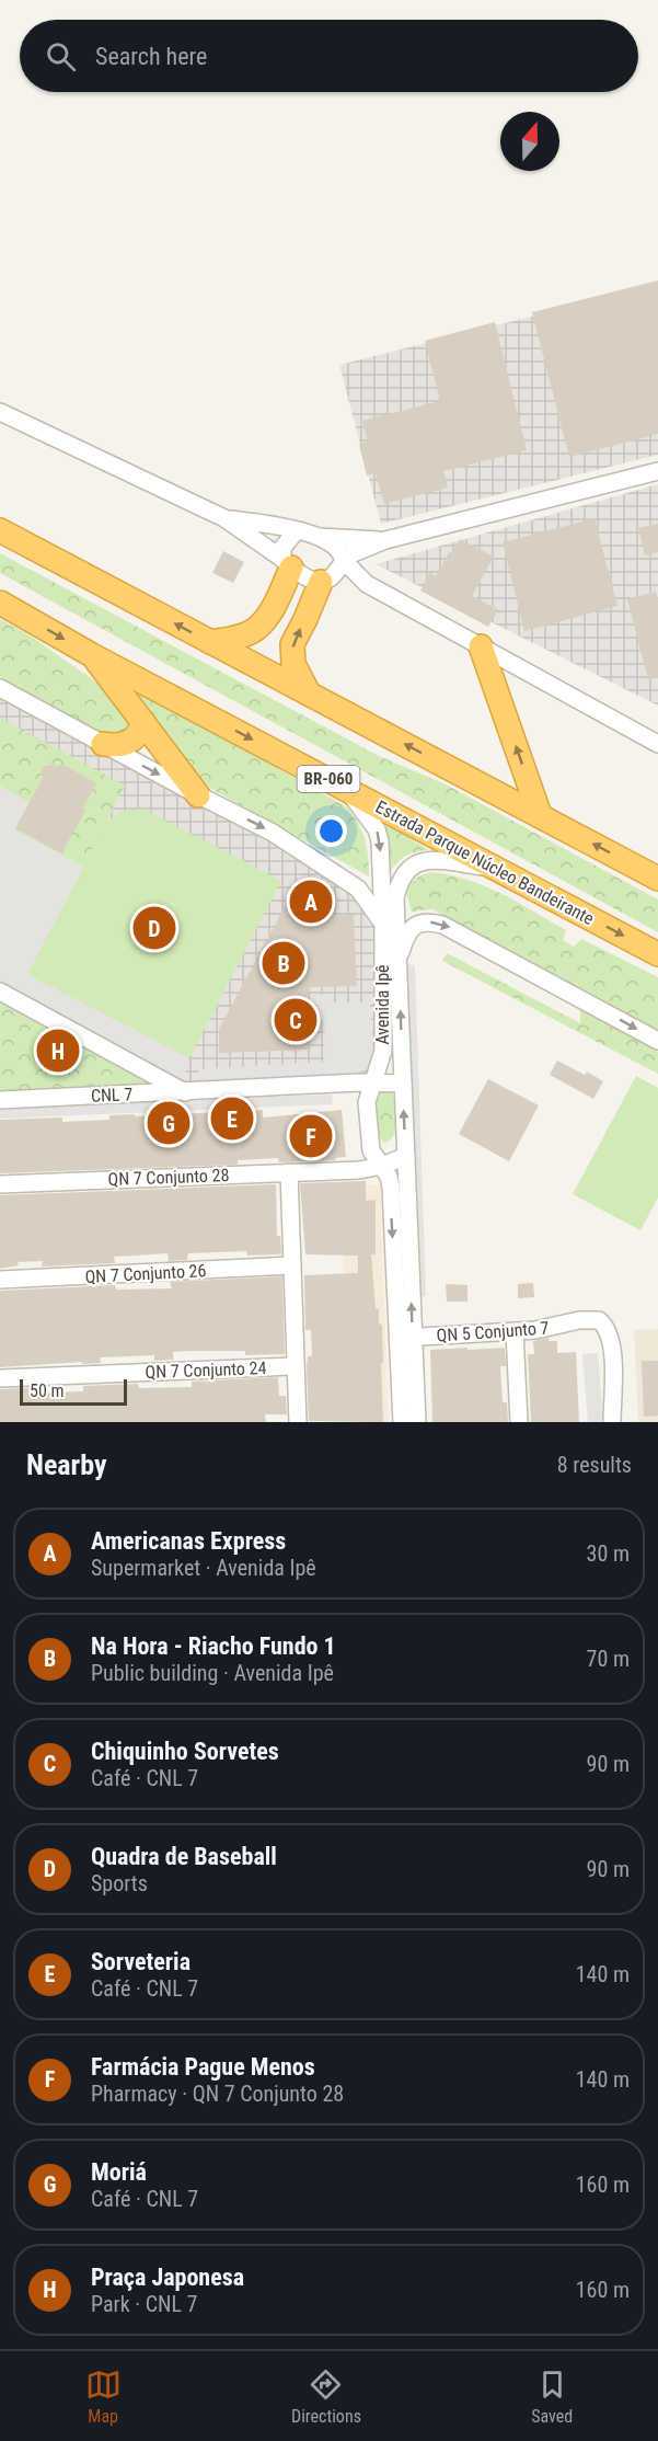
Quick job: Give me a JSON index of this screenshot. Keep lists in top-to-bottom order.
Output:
{
  "streets": {
    "highway": ["BR-060", "Estrada Parque Núcleo Bandeirante"],
    "street": [
      "Avenida Ipê",
      "CNL 7",
      "QN 7 Conjunto 28",
      "QN 7 Conjunto 26",
      "QN 5 Conjunto 7",
      "QN 7 Conjunto 24"
    ]
  },
  "crossings": [
    ["Estrada Parque Núcleo Bandeirante", "Avenida Ipê"],
    ["Avenida Ipê", "CNL 7"],
    ["Avenida Ipê", "QN 7 Conjunto 28"],
    ["Avenida Ipê", "QN 5 Conjunto 7"]
  ],
  "scale_bar": "50 m",
  "north": "top",
  "page": {
    "search": "Search here",
    "pins": [
      "A",
      "D",
      "B",
      "C",
      "H",
      "E",
      "G",
      "F"
    ],
    "scale": "50 m",
    "heading": ["Nearby", "8 results"],
    "list": [
      {
        "mark": "A",
        "name": "Americanas Express",
        "note": "Supermarket · Avenida Ipê",
        "value": "30 m"
      },
      {
        "mark": "B",
        "name": "Na Hora - Riacho Fundo 1",
        "note": "Public building · Avenida Ipê",
        "value": "70 m"
      },
      {
        "mark": "C",
        "name": "Chiquinho Sorvetes",
        "note": "Café · CNL 7",
        "value": "90 m"
      },
      {
        "mark": "D",
        "name": "Quadra de Baseball",
        "note": "Sports",
        "value": "90 m"
      },
      {
        "mark": "E",
        "name": "Sorveteria",
        "note": "Café · CNL 7",
        "value": "140 m"
      },
      {
        "mark": "F",
        "name": "Farmácia Pague Menos",
        "note": "Pharmacy · QN 7 Conjunto 28",
        "value": "140 m"
      },
      {
        "mark": "G",
        "name": "Moriá",
        "note": "Café · CNL 7",
        "value": "160 m"
      },
      {
        "mark": "H",
        "name": "Praça Japonesa",
        "note": "Park · CNL 7",
        "value": "160 m"
      }
    ],
    "nav": ["Map", "Directions", "Saved"]
  }
}
